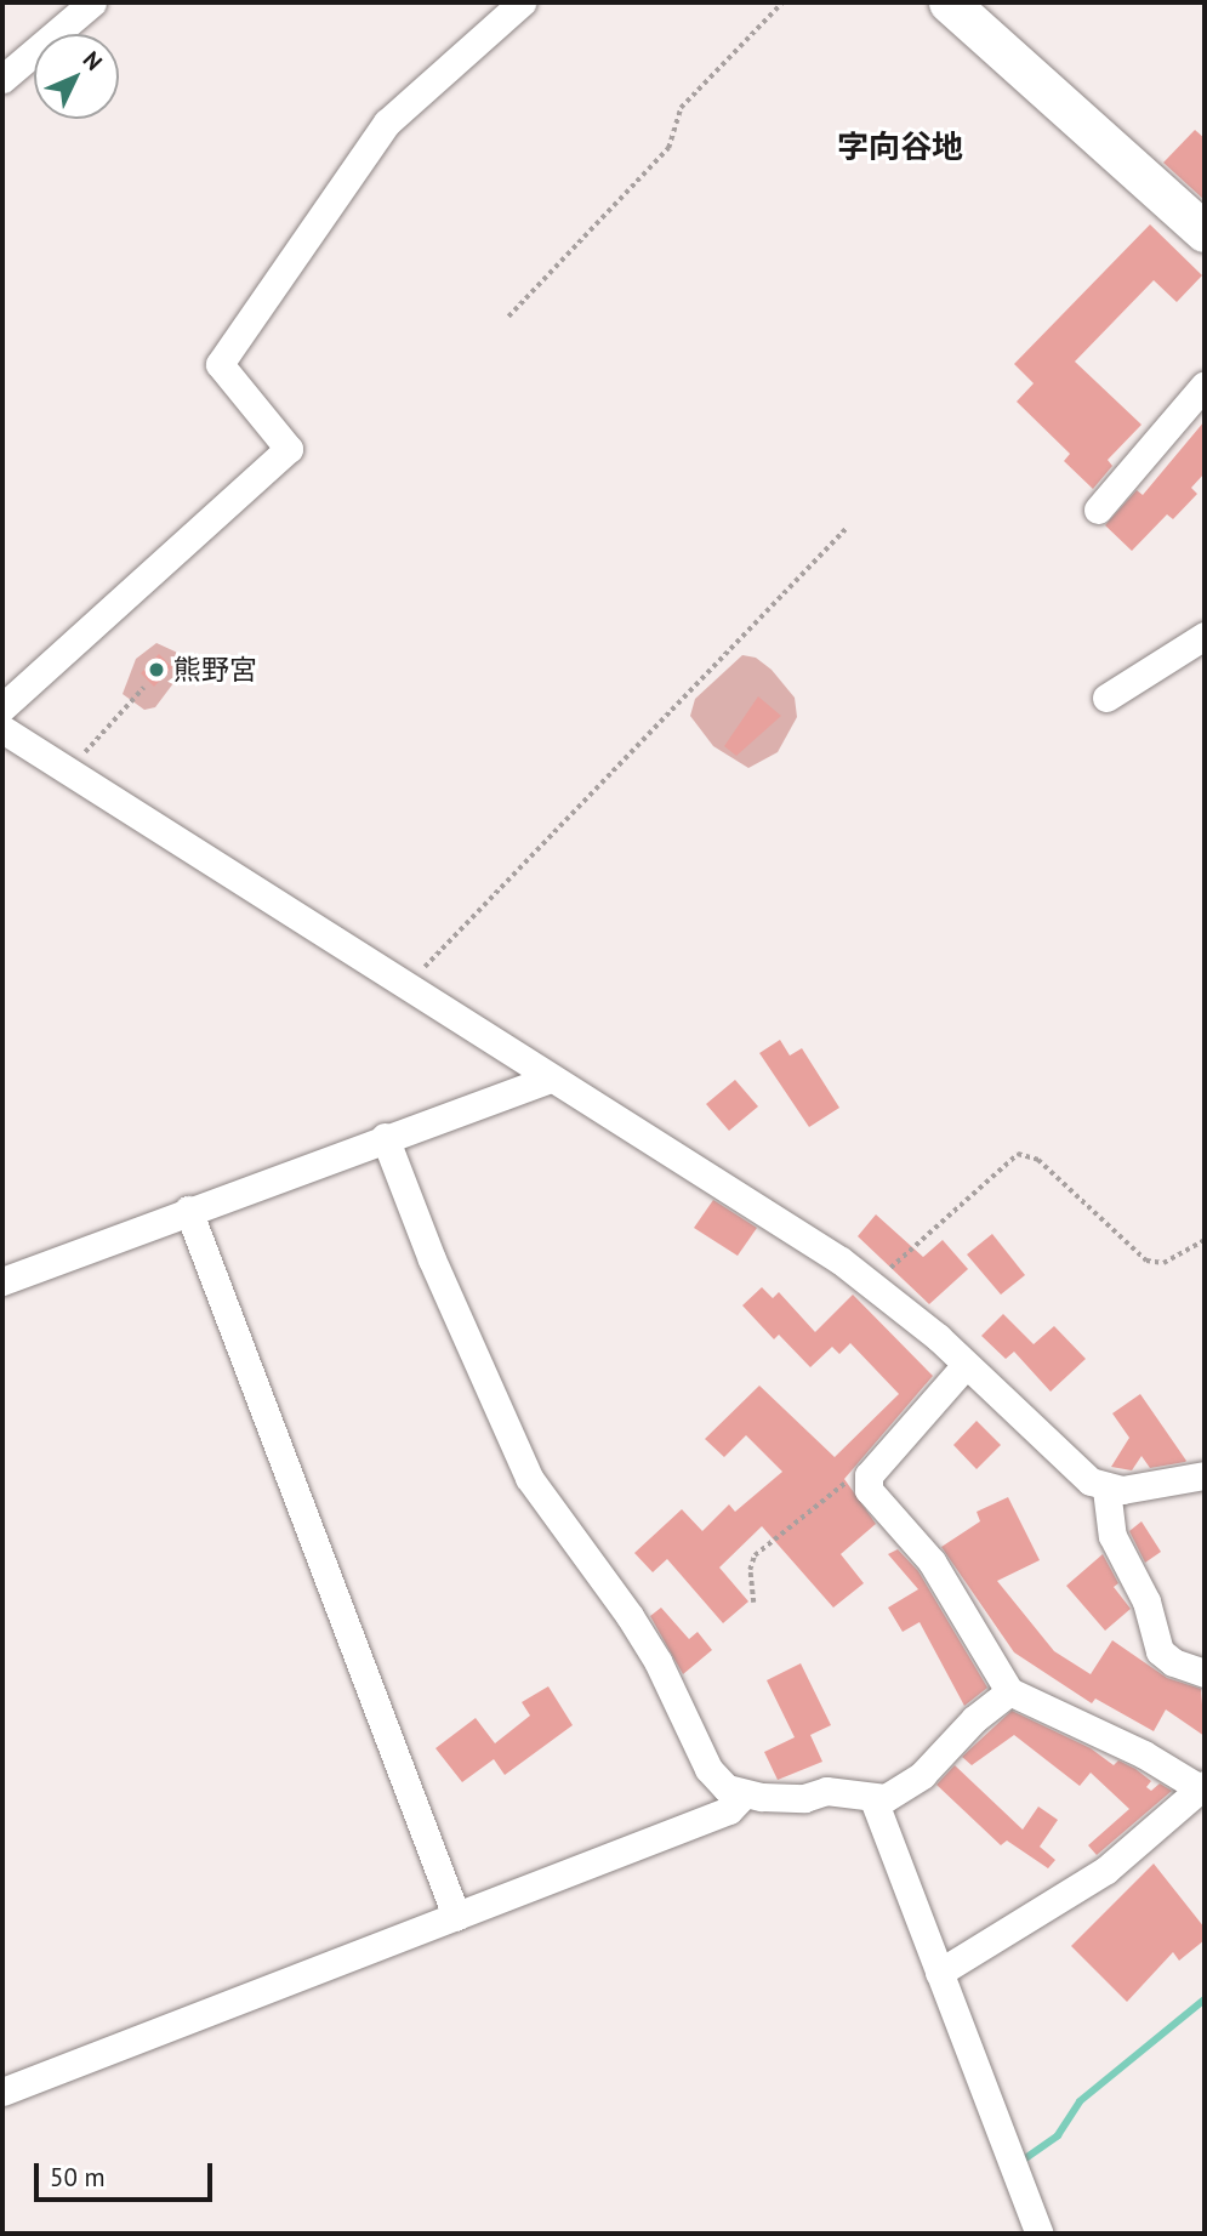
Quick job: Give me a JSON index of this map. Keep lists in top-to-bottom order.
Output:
{
  "districts": ["字向谷地"],
  "places": ["熊野宮"],
  "scale_bar": "50 m",
  "north": "top right"
}
